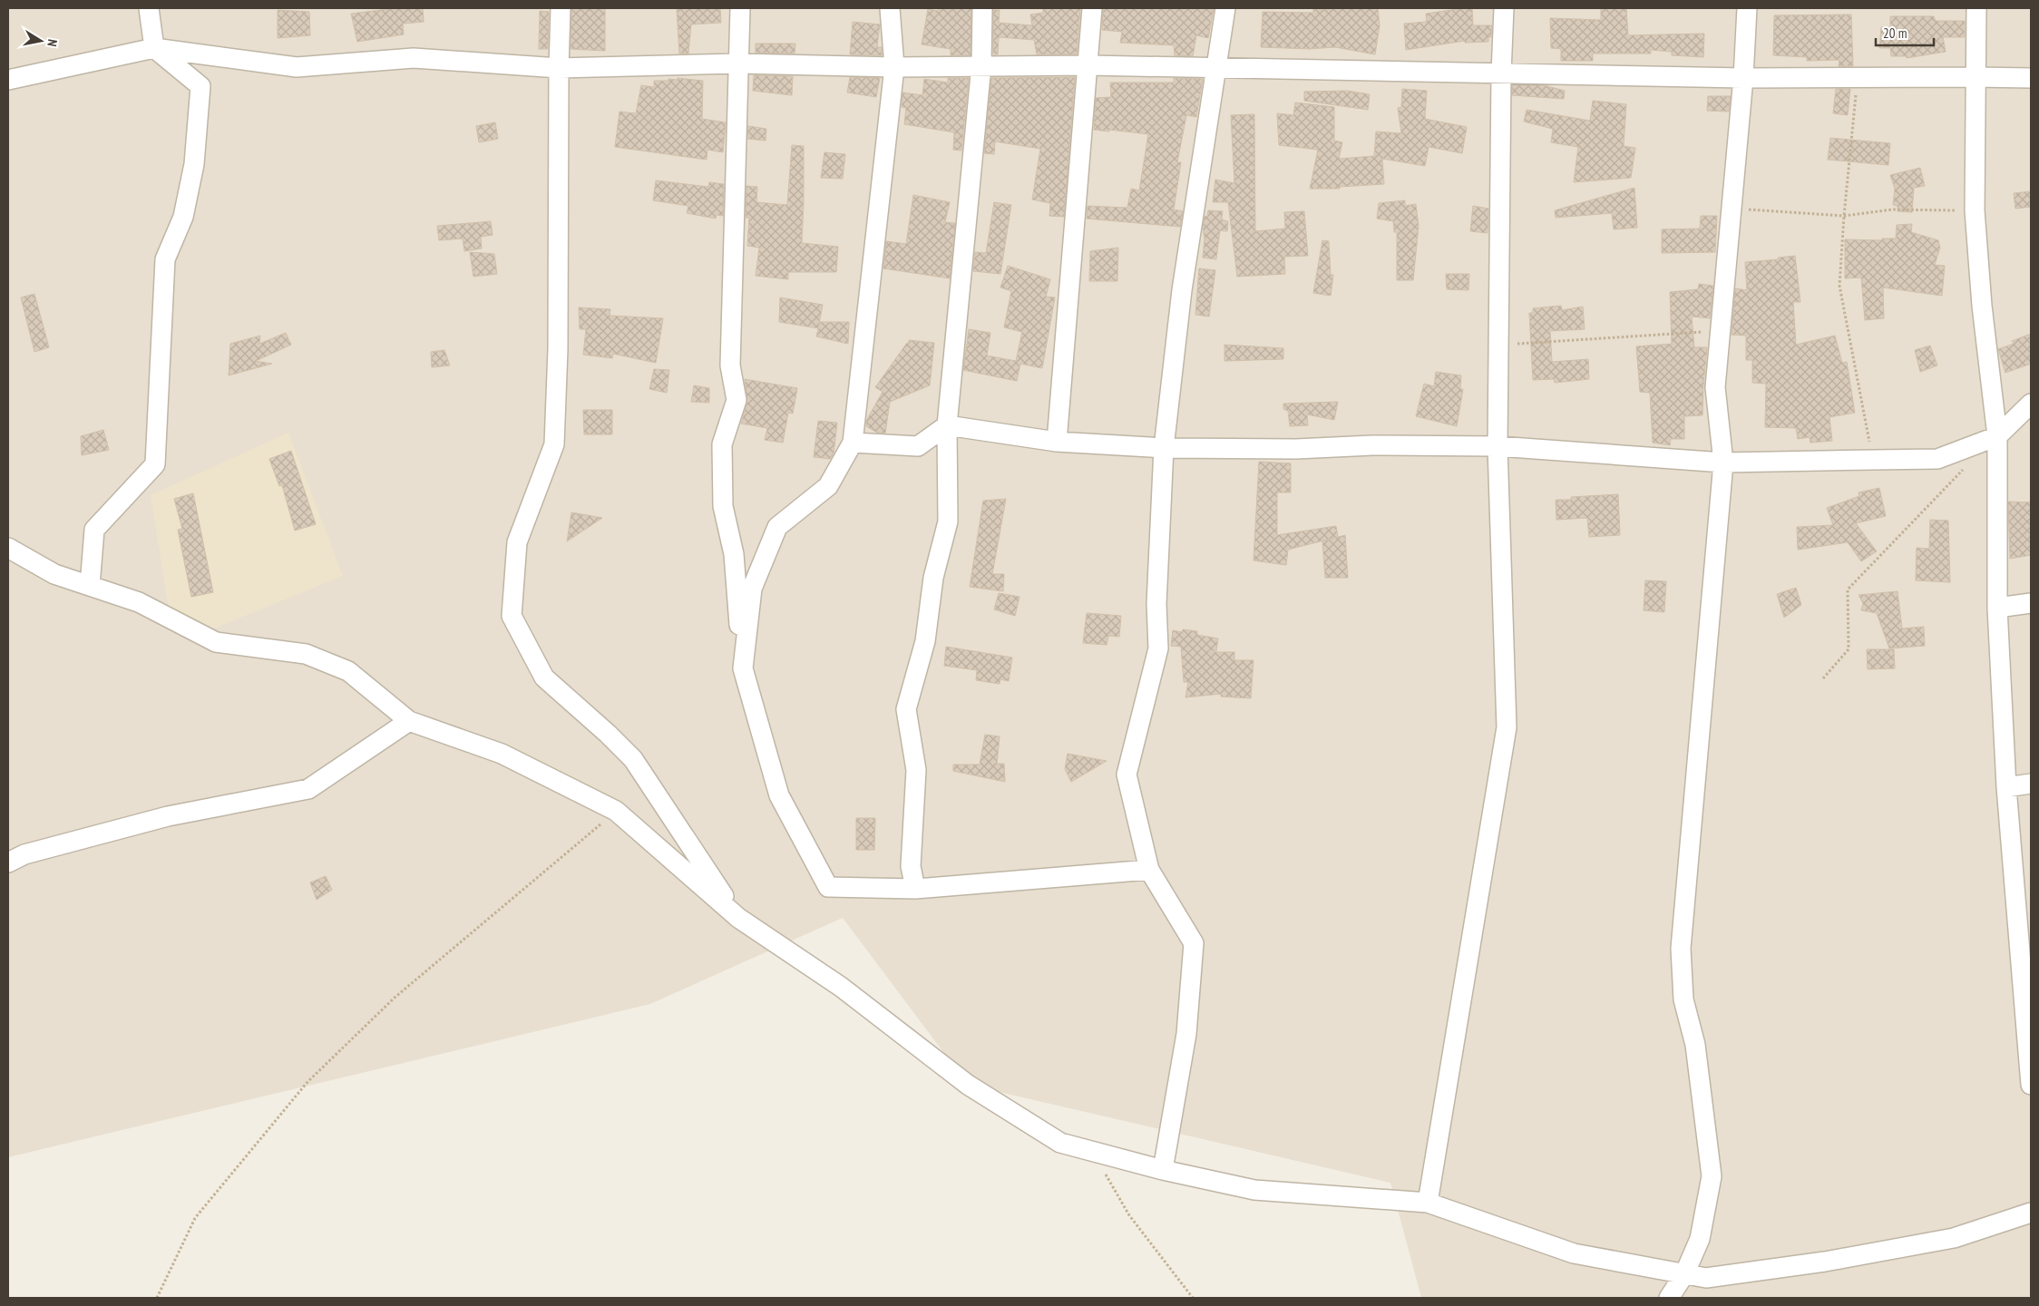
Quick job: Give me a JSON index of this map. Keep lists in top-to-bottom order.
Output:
{
  "scale_bar": "20 m",
  "north": "right"
}
